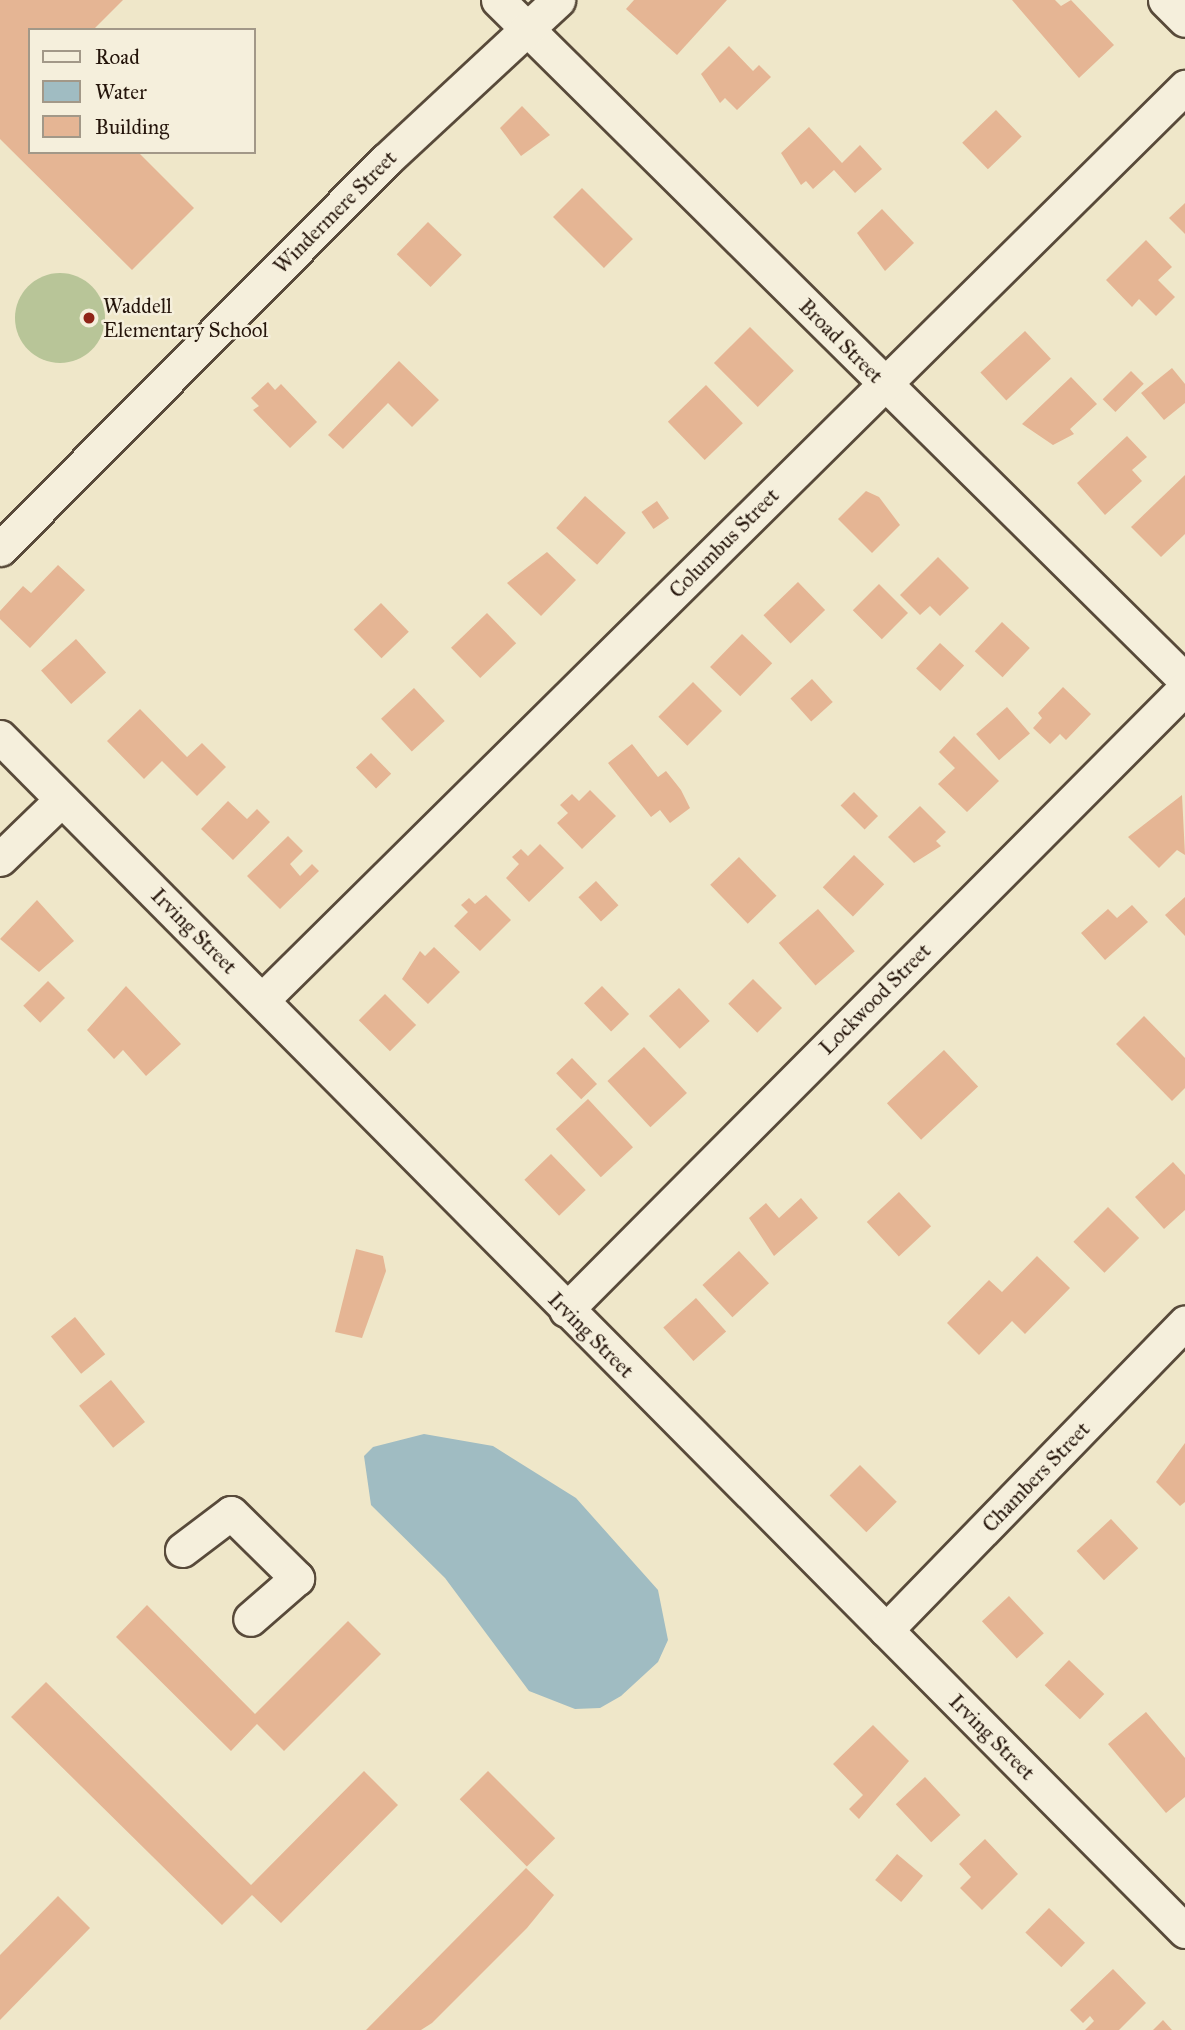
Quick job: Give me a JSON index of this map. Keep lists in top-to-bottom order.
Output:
{
  "streets": {
    "street": [
      "Windermere Street",
      "Broad Street",
      "Columbus Street",
      "Irving Street",
      "Lockwood Street",
      "Chambers Street"
    ]
  },
  "crossings": [
    ["Windermere Street", "Broad Street"],
    ["Broad Street", "Columbus Street"],
    ["Columbus Street", "Irving Street"],
    ["Irving Street", "Lockwood Street"],
    ["Irving Street", "Chambers Street"]
  ],
  "places": ["Waddell Elementary School"],
  "legend": ["Road", "Water", "Building"]
}
